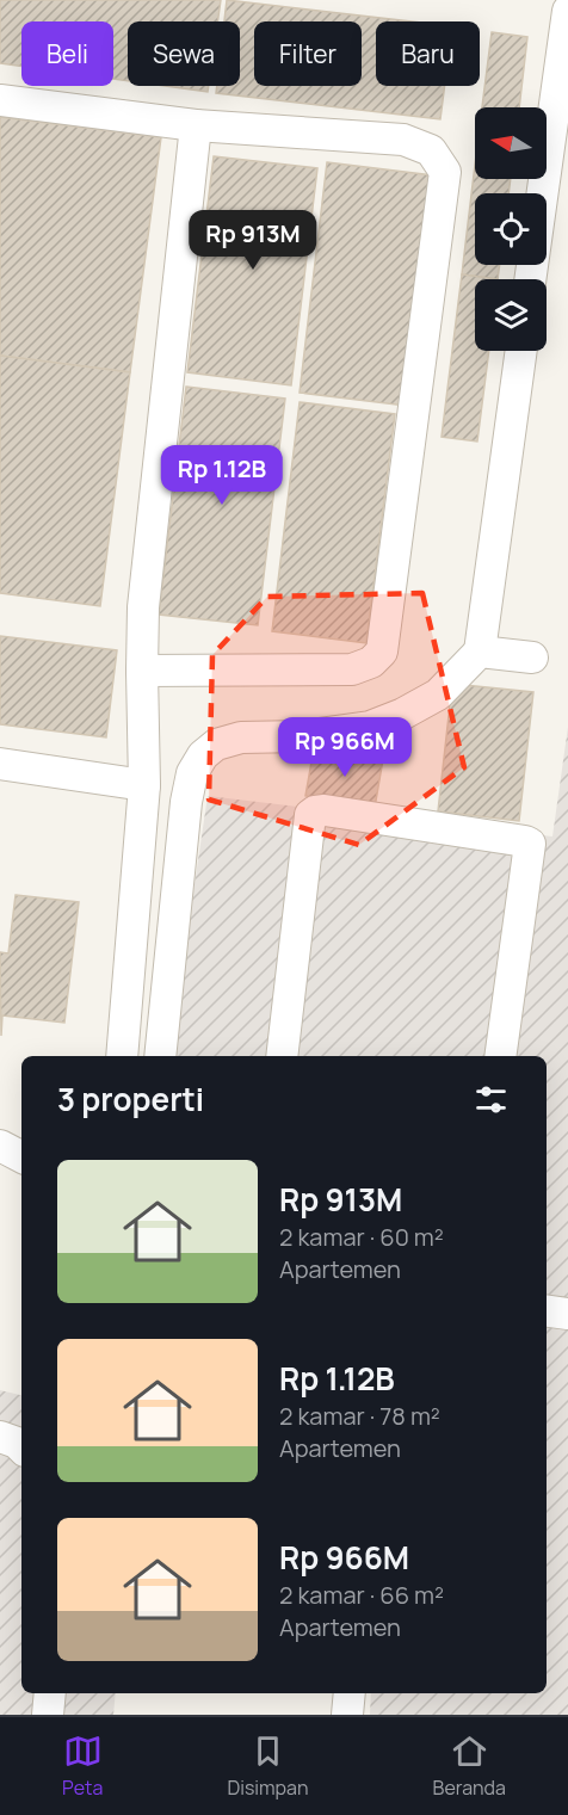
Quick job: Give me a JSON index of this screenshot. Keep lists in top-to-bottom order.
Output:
{
  "north": "left",
  "page": {
    "chip": [
      "Beli",
      "Sewa",
      "Filter",
      "Baru"
    ],
    "price": ["Rp 913M", "Rp 1.12B", "Rp 966M"],
    "heading": "3 properti",
    "list": [
      {
        "name": "Rp 913M",
        "note": "2 kamar · 60 m² · Apartemen"
      },
      {
        "name": "Rp 1.12B",
        "note": "2 kamar · 78 m² · Apartemen"
      },
      {
        "name": "Rp 966M",
        "note": "2 kamar · 66 m² · Apartemen"
      }
    ],
    "tabs": ["Peta", "Disimpan", "Beranda"]
  }
}
